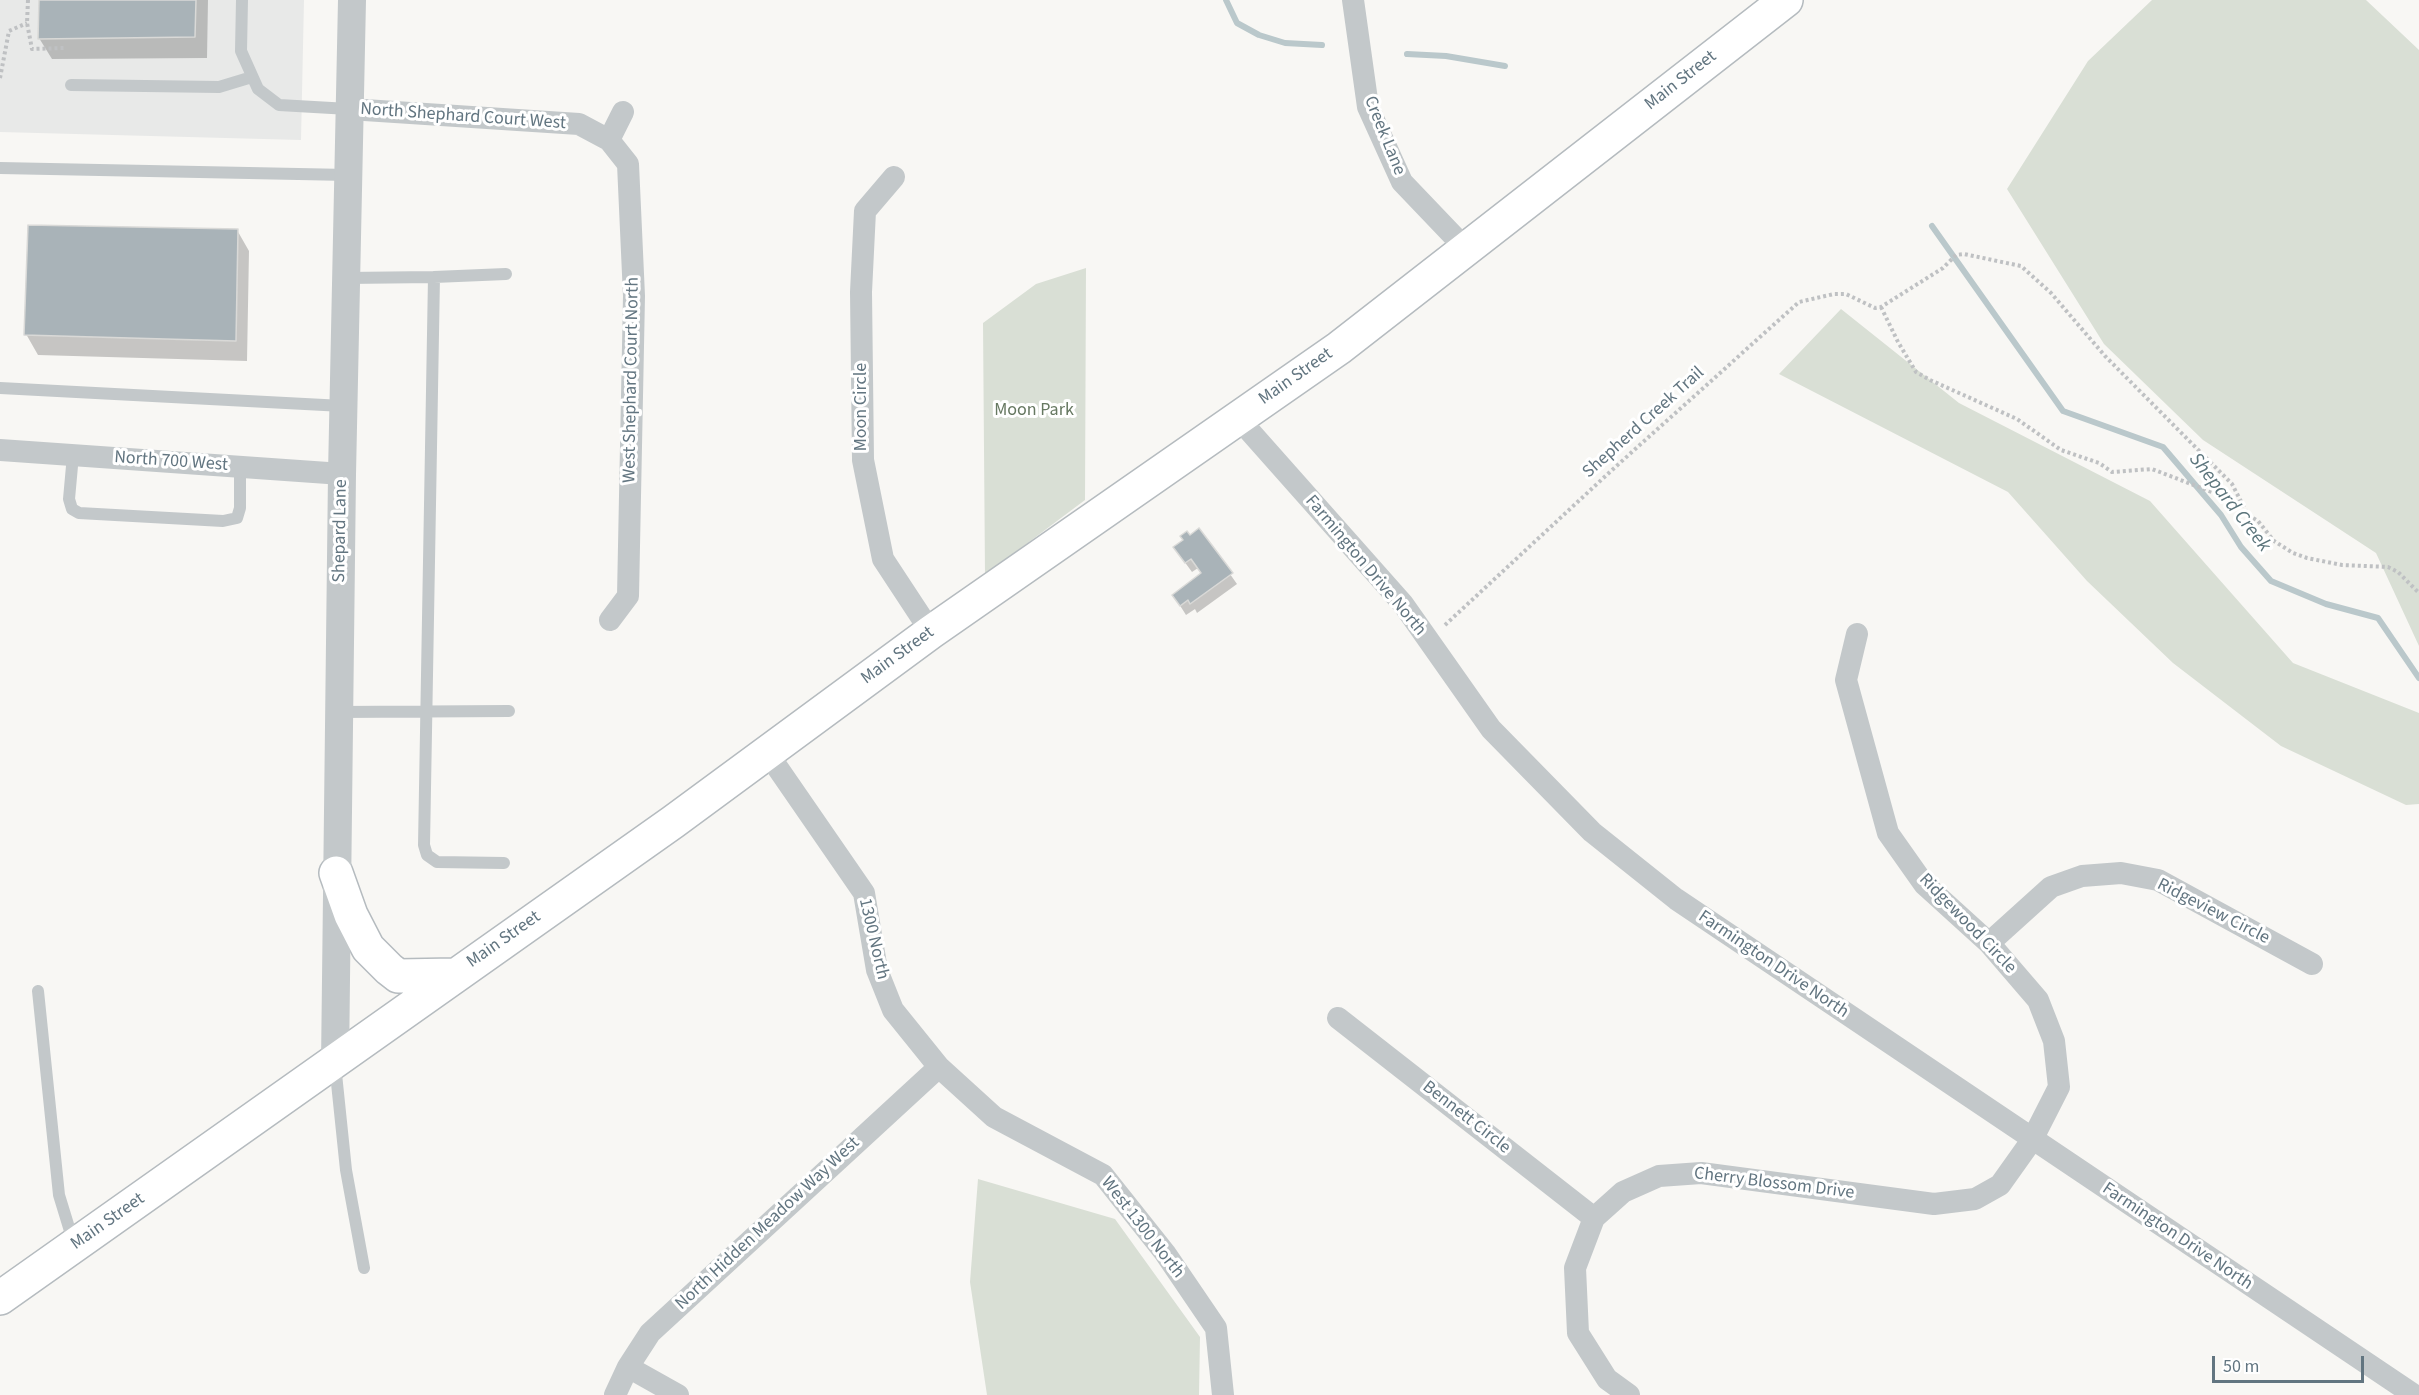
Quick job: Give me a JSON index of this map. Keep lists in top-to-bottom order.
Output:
{
  "streets": {
    "main road": ["Main Street"],
    "street": [
      "North Shephard Court West",
      "Creek Lane",
      "West Shephard Court North",
      "Moon Circle",
      "North 700 West",
      "Shepard Lane",
      "Farmington Drive North",
      "Ridgeview Circle",
      "Ridgewood Circle",
      "1300 North",
      "Bennett Circle",
      "Cherry Blossom Drive",
      "North Hidden Meadow Way West",
      "West 1300 North"
    ],
    "path": ["Shepherd Creek Trail"]
  },
  "crossings": [
    ["Main Street", "Creek Lane"],
    ["Main Street", "Moon Circle"],
    ["Main Street", "Shepard Lane"],
    ["Main Street", "Farmington Drive North"],
    ["Main Street", "1300 North"],
    ["North Shephard Court West", "West Shephard Court North"],
    ["North Shephard Court West", "Shepard Lane"],
    ["North 700 West", "Shepard Lane"],
    ["Farmington Drive North", "Ridgewood Circle"],
    ["Farmington Drive North", "Cherry Blossom Drive"],
    ["Ridgeview Circle", "Ridgewood Circle"],
    ["Ridgewood Circle", "Cherry Blossom Drive"],
    ["1300 North", "North Hidden Meadow Way West"],
    ["1300 North", "West 1300 North"],
    ["Bennett Circle", "Cherry Blossom Drive"],
    ["North Hidden Meadow Way West", "West 1300 North"]
  ],
  "water": ["Shepard Creek"],
  "parks": ["Moon Park"],
  "scale_bar": "50 m"
}
